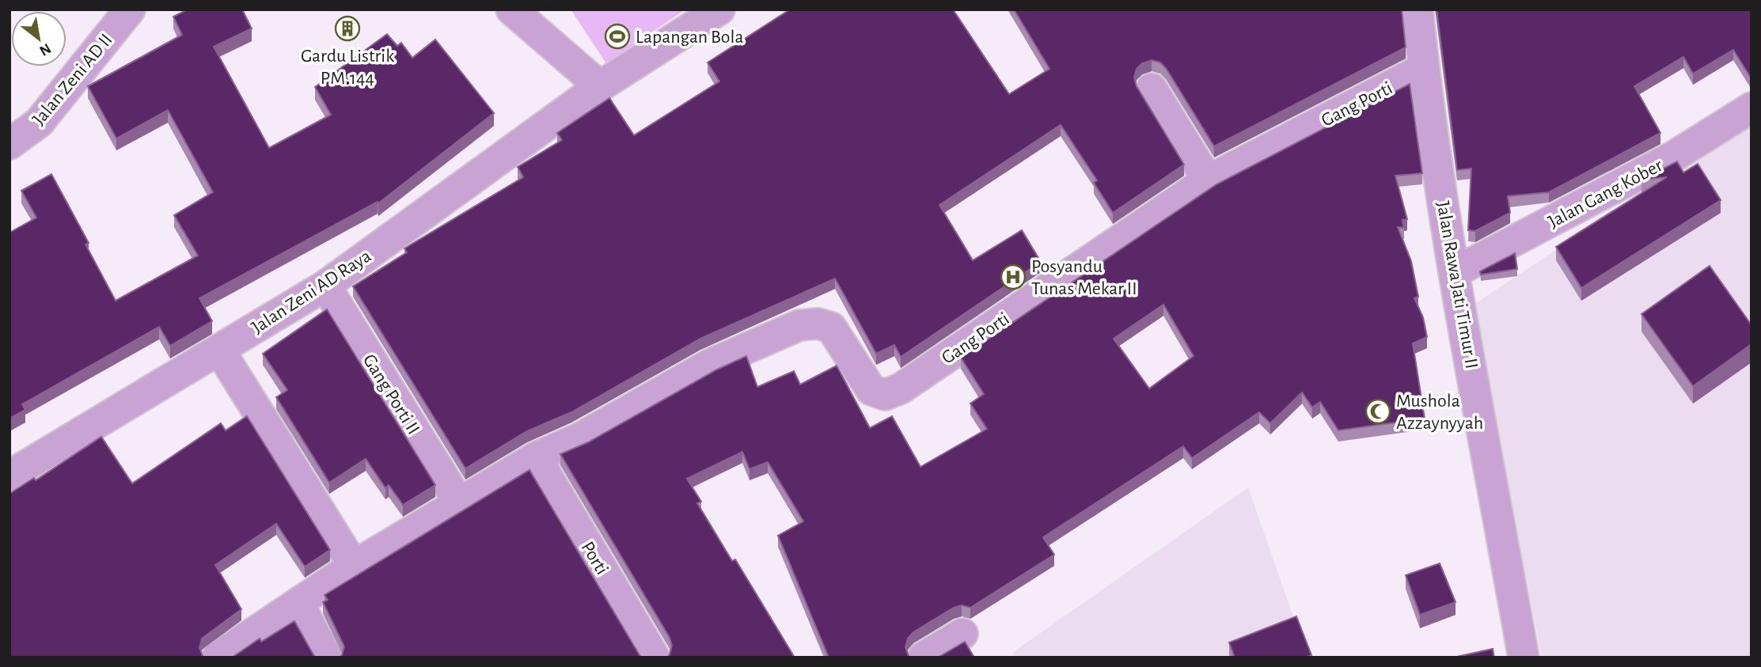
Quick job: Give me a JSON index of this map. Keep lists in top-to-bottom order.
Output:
{
  "streets": {
    "street": [
      "Jalan Zeni AD II",
      "Gang Porti",
      "Jalan Gang Kober",
      "Jalan Rawa Jati Timur II",
      "Jalan Zeni AD Raya",
      "Gang Porti II",
      "Porti"
    ]
  },
  "crossings": [
    ["Gang Porti", "Jalan Rawa Jati Timur II"],
    ["Gang Porti", "Porti"],
    ["Jalan Gang Kober", "Jalan Rawa Jati Timur II"],
    ["Jalan Zeni AD Raya", "Gang Porti II"]
  ],
  "places": {
    "building": ["Gardu Listrik PM.144"],
    "sports": ["Lapangan Bola"],
    "hospital": ["Posyandu Tunas Mekar II"],
    "mosque": ["Mushola Azzaynyyah"]
  },
  "north": "bottom right"
}
